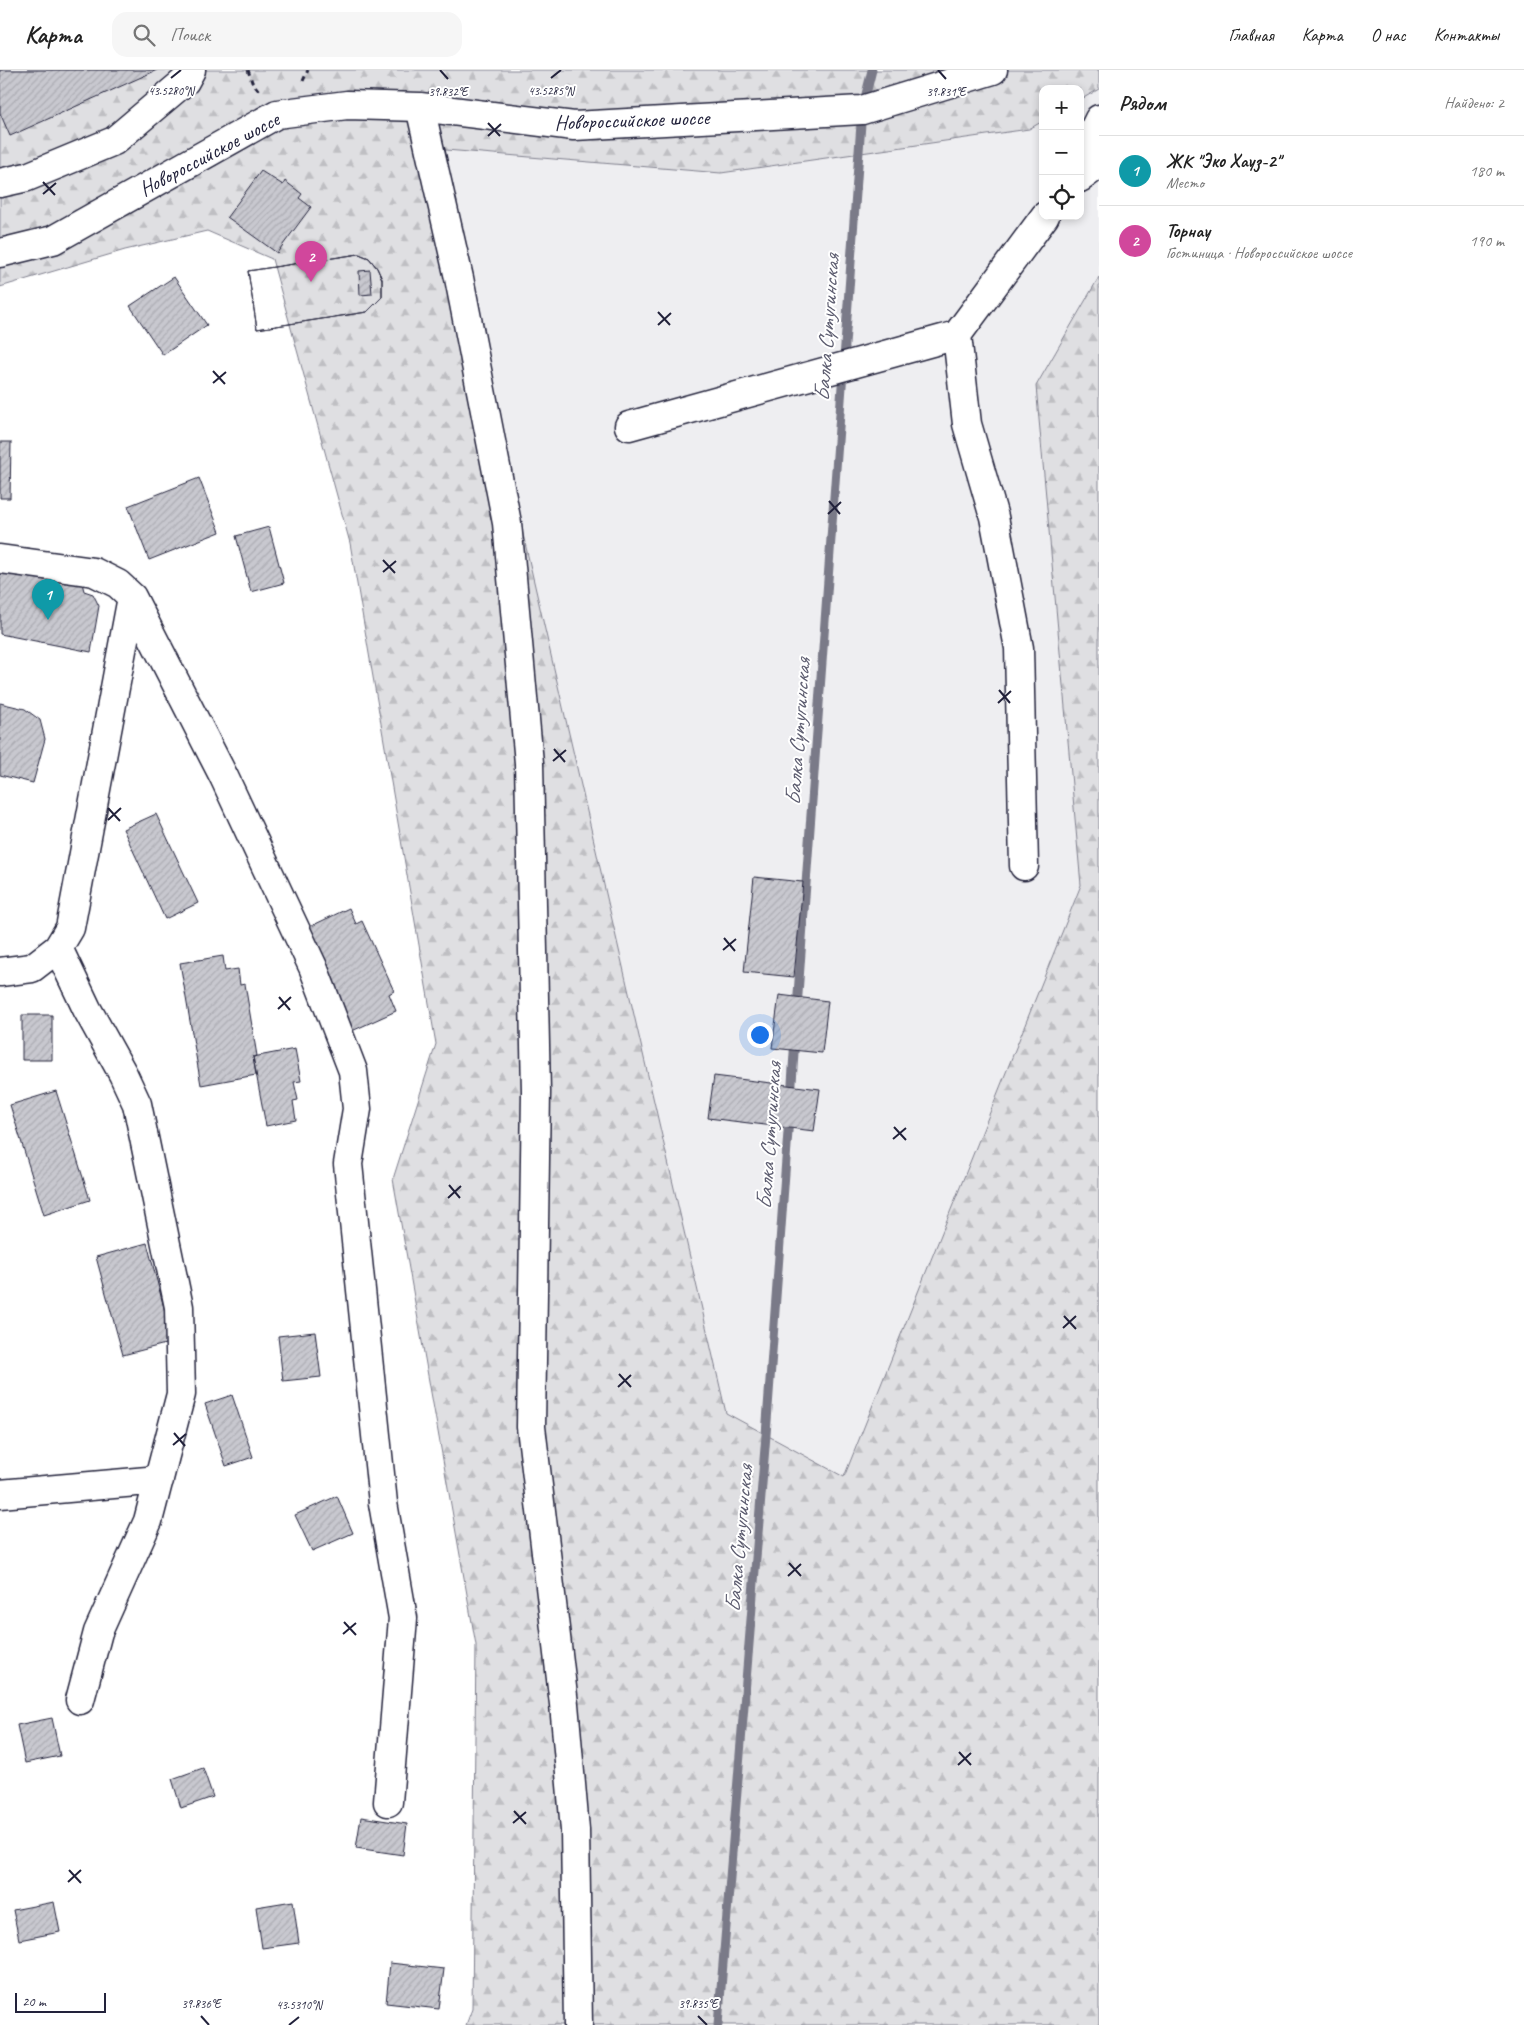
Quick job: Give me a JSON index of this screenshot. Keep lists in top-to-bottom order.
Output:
{
  "streets": {
    "street": ["Новороссийское шоссе"]
  },
  "water": ["Балка Сутугинская"],
  "scale_bar": "20 m",
  "page": {
    "header": "Карта",
    "search": "Поиск",
    "nav": [
      "Главная",
      "Карта",
      "О нас",
      "Контакты"
    ],
    "heading": ["Рядом", "Найдено: 2"],
    "map_buttons": ["+", "−"],
    "list": [
      {
        "mark": "1",
        "name": "ЖК \"Эко Хауз-2\"",
        "note": "Место",
        "value": "180 m"
      },
      {
        "mark": "2",
        "name": "Торнау",
        "note": "Гостиница · Новороссийское шоссе",
        "value": "190 m"
      }
    ],
    "pins": ["2", "1"],
    "scale": "20 m"
  },
  "coordinates": [
    "43.5280°N",
    "43.5285°N",
    "39.832°E",
    "39.831°E",
    "39.836°E",
    "39.835°E",
    "43.5310°N"
  ]
}
